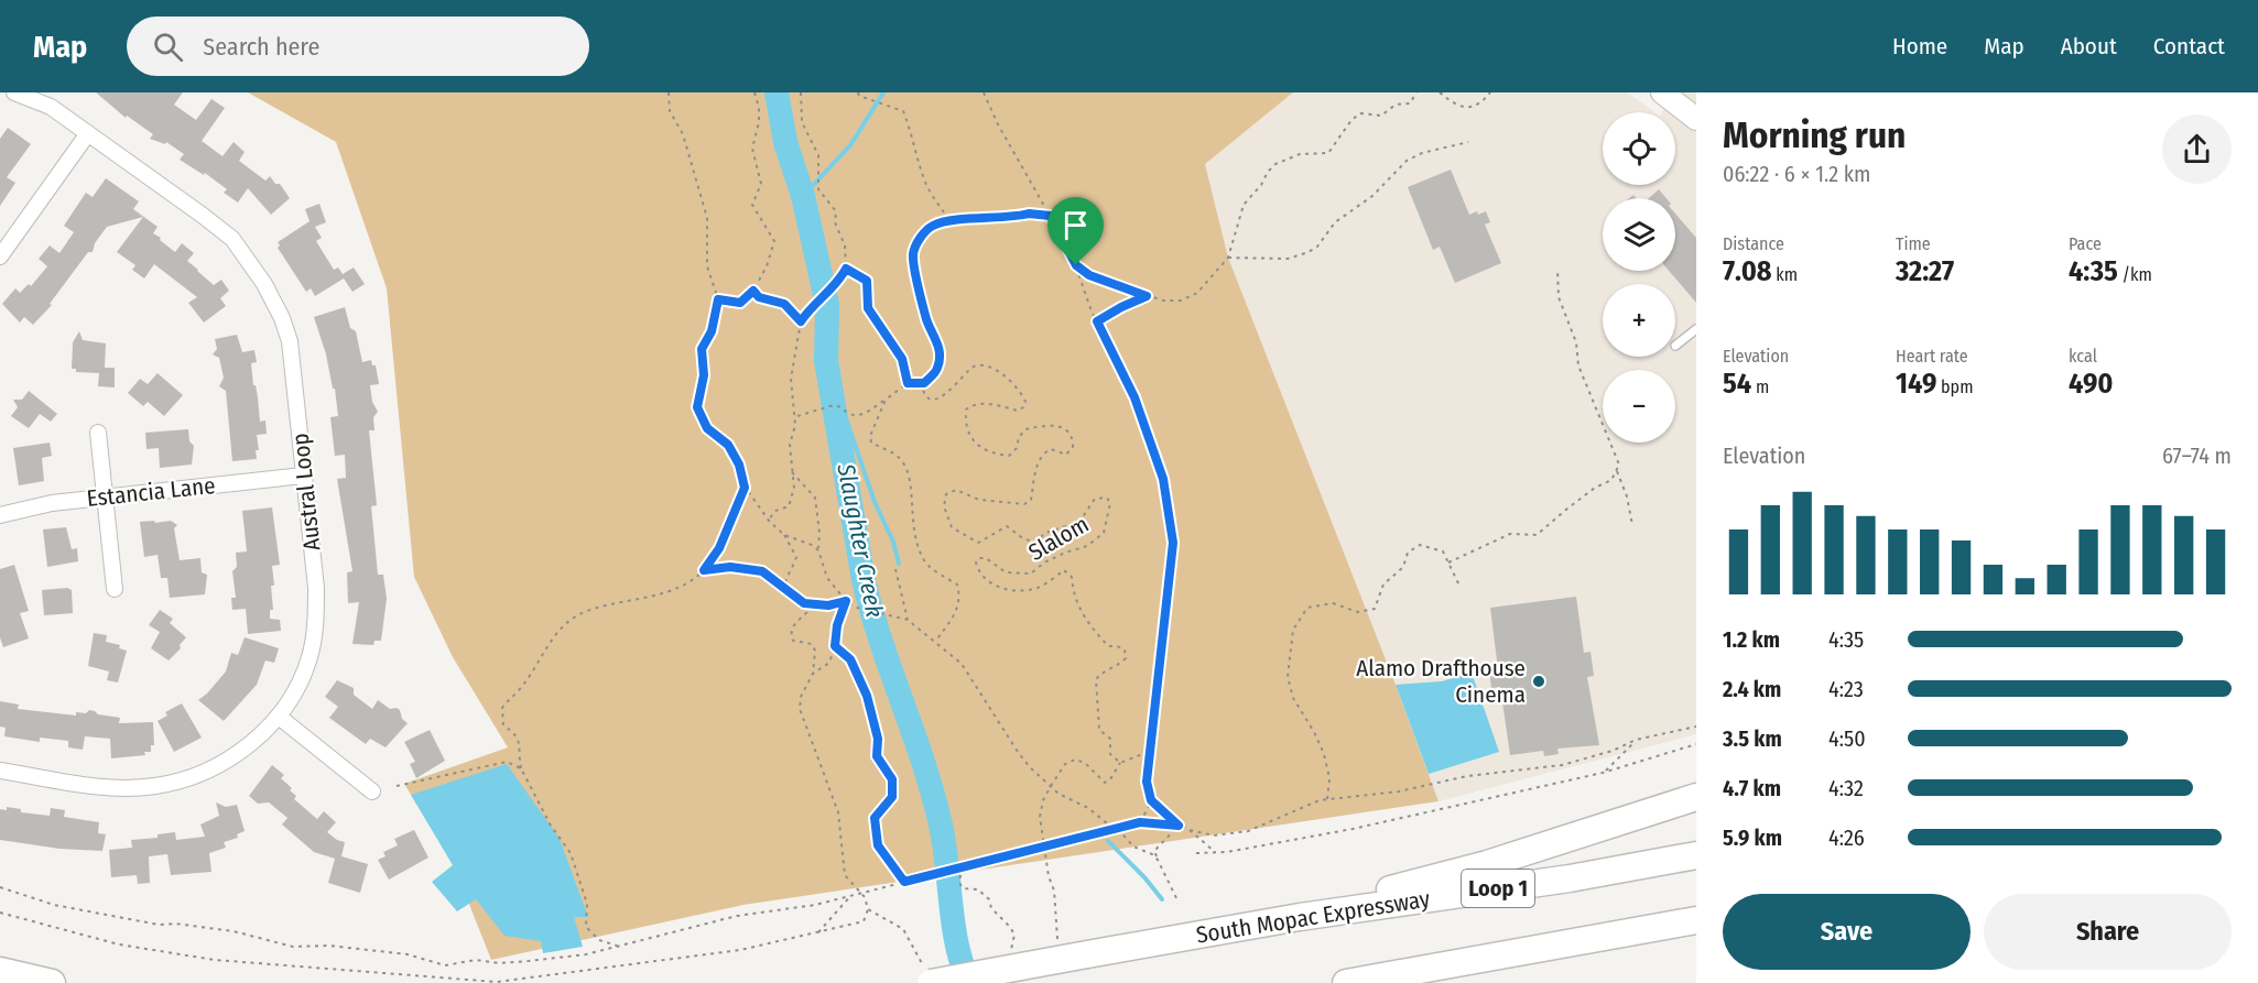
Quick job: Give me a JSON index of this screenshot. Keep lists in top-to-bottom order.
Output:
{
  "streets": {
    "highway": ["Loop 1", "South Mopac Expressway"],
    "street": ["Estancia Lane", "Austral Loop"],
    "path": ["Slalom"]
  },
  "crossings": [
    ["Estancia Lane", "Austral Loop"]
  ],
  "water": ["Slaughter Creek"],
  "places": ["Alamo Drafthouse Cinema"],
  "page": {
    "header": "Map",
    "search": "Search here",
    "nav": [
      "Home",
      "Map",
      "About",
      "Contact"
    ],
    "heading": ["Morning run", "06:22 · 6 × 1.2 km"],
    "map_buttons": ["+", "−"],
    "stats": [
      ["Distance", "7.08 km"],
      ["Time", "32:27"],
      ["Pace", "4:35 /km"],
      ["Elevation", "54 m"],
      ["Heart rate", "149 bpm"],
      ["kcal", "490"]
    ],
    "chart": ["Elevation", "67–74 m"],
    "list": [
      {
        "name": "1.2 km",
        "note": "4:35"
      },
      {
        "name": "2.4 km",
        "note": "4:23"
      },
      {
        "name": "3.5 km",
        "note": "4:50"
      },
      {
        "name": "4.7 km",
        "note": "4:32"
      },
      {
        "name": "5.9 km",
        "note": "4:26"
      }
    ],
    "buttons": ["Save", "Share"]
  }
}
